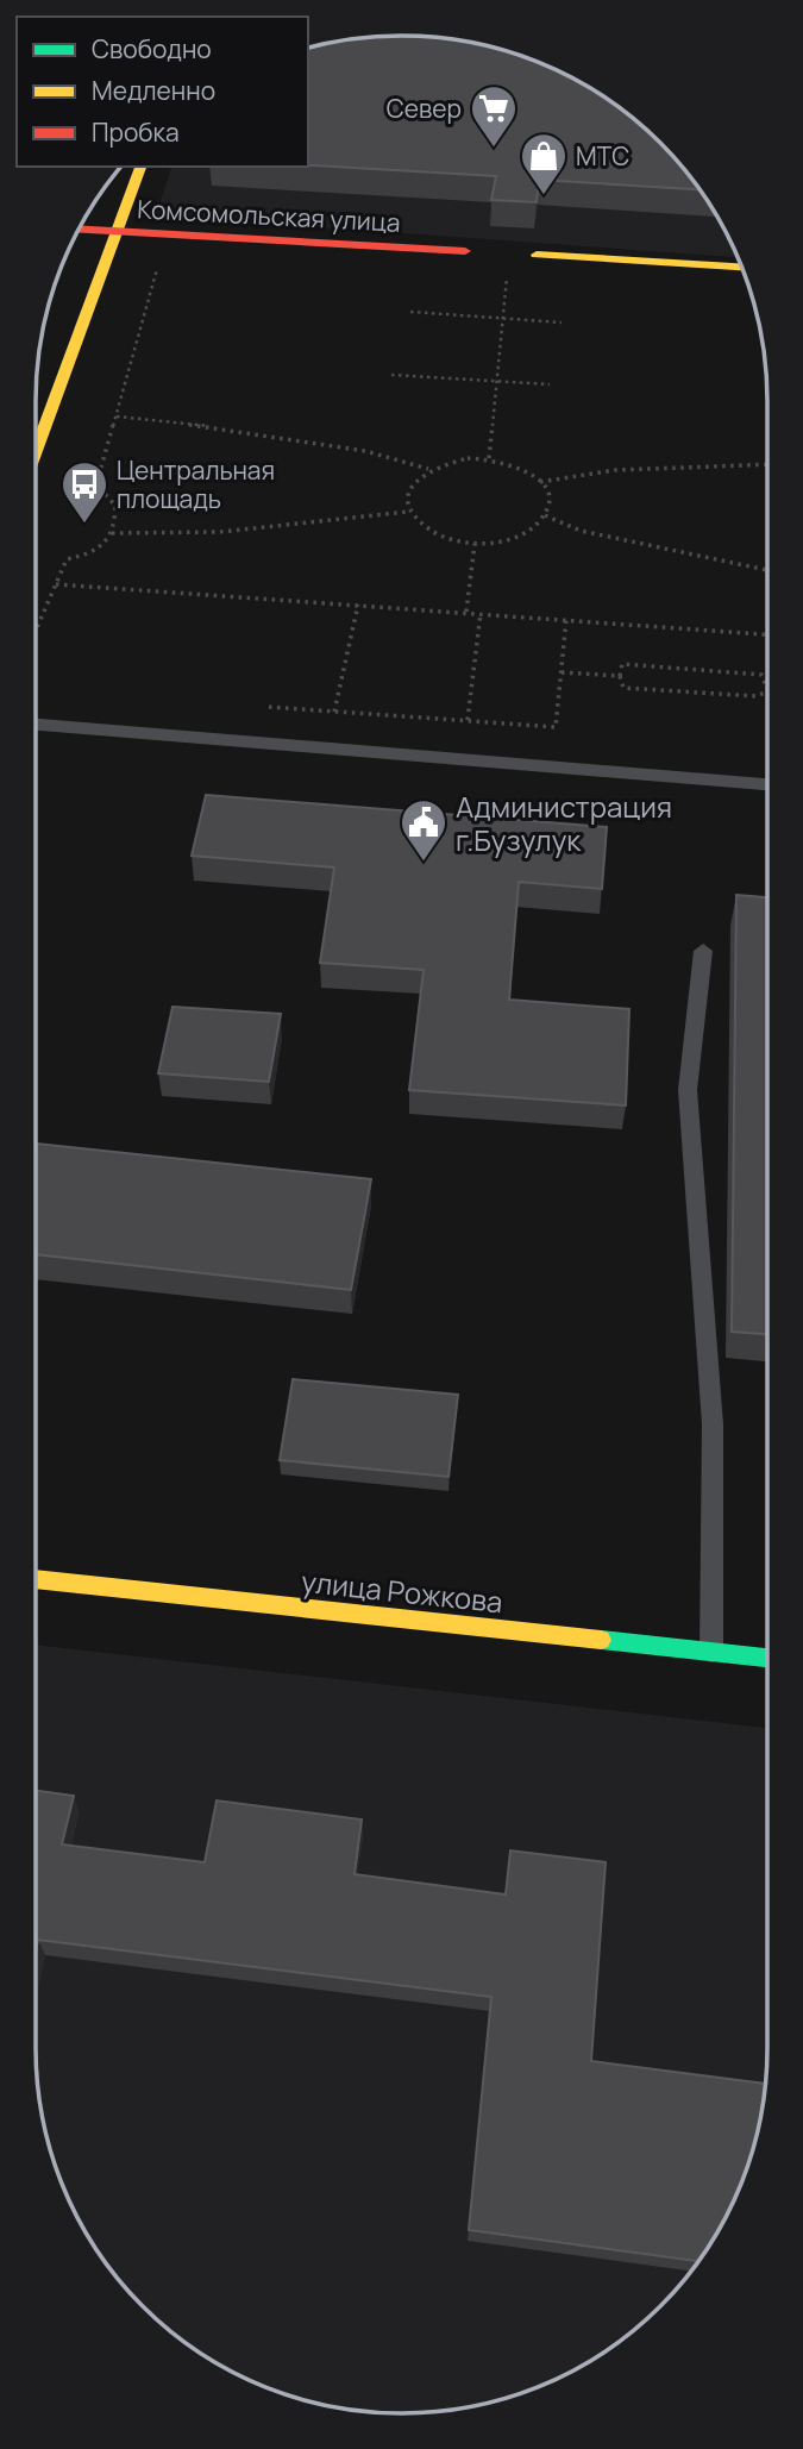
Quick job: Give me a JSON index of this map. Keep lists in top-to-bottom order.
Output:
{
  "streets": {
    "street": ["Комсомольская улица", "улица Рожкова"]
  },
  "places": {
    "supermarket": ["Север"],
    "shop": ["МТС"],
    "bus stop": ["Центральная площадь"],
    "public building": ["Администрация г.Бузулук"]
  },
  "legend": ["Свободно", "Медленно", "Пробка"]
}
